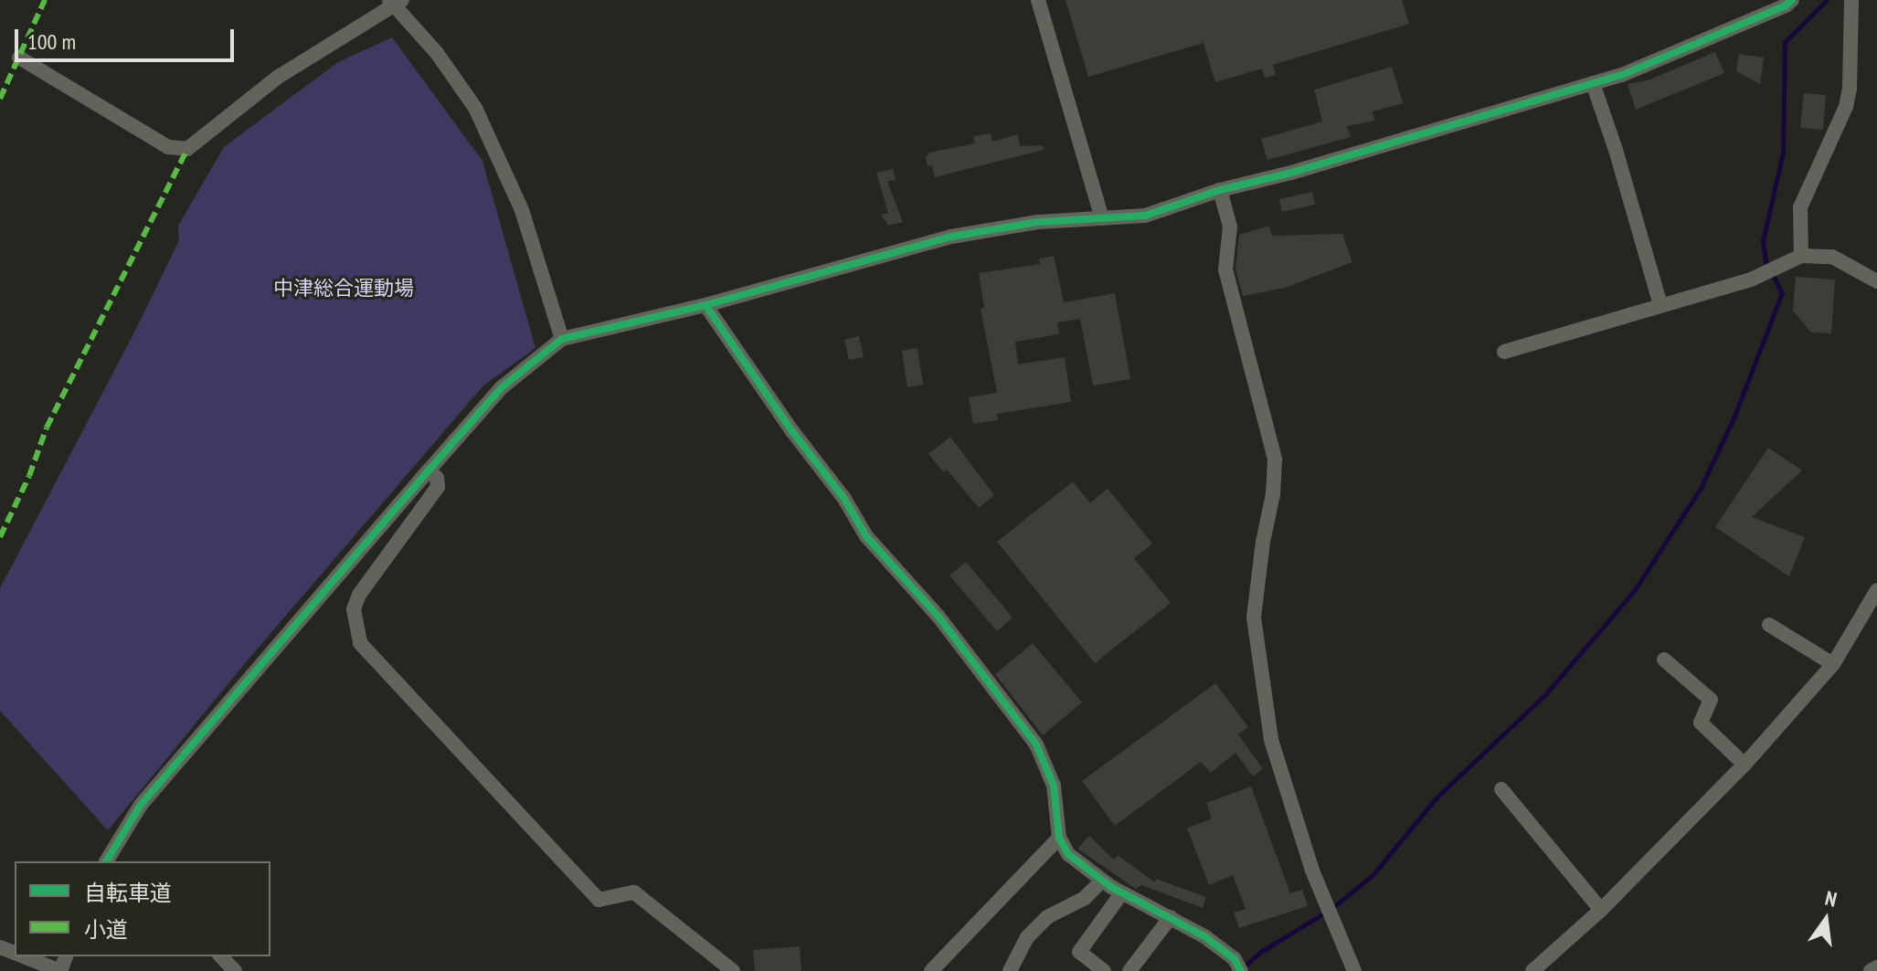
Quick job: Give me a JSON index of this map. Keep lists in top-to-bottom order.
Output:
{
  "parks": ["中津総合運動場"],
  "legend": ["自転車道", "小道"],
  "scale_bar": "100 m",
  "north": "top"
}
